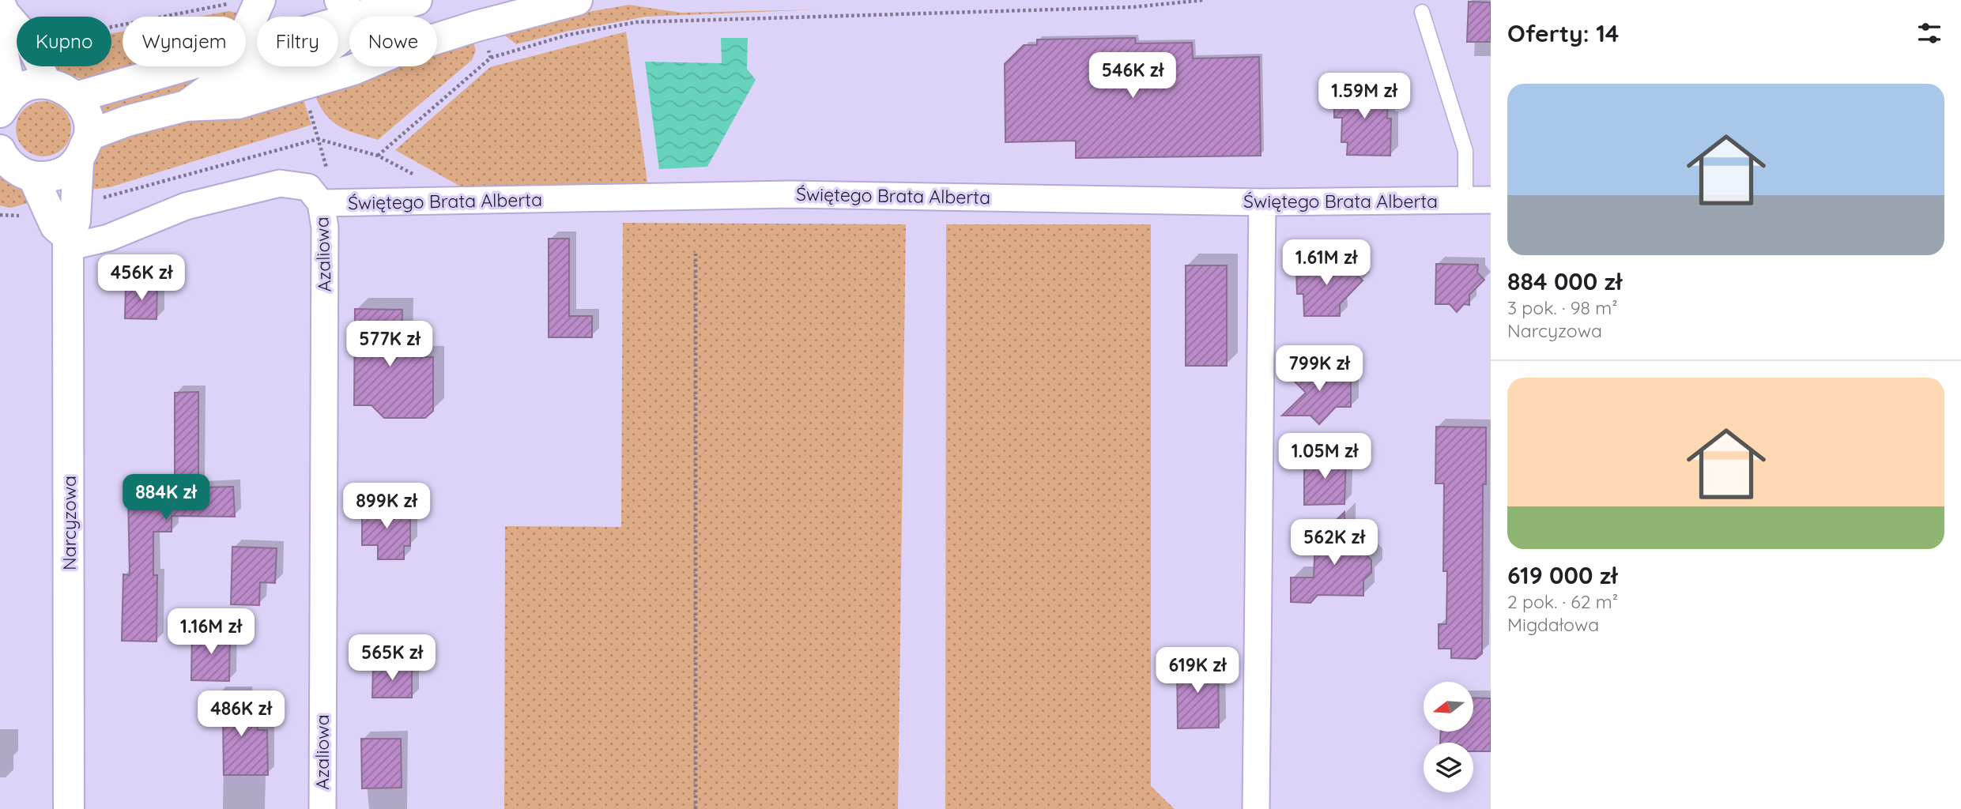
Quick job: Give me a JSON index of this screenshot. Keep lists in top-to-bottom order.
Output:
{
  "streets": {
    "street": ["Świętego Brata Alberta", "Azaliowa", "Narcyzowa"]
  },
  "crossings": [
    ["Świętego Brata Alberta", "Azaliowa"],
    ["Azaliowa", "Narcyzowa"]
  ],
  "north": "left",
  "page": {
    "heading": "Oferty: 14",
    "chip": [
      "Kupno",
      "Wynajem",
      "Filtry",
      "Nowe"
    ],
    "price": [
      "546K zł",
      "1.59M zł",
      "1.61M zł",
      "456K zł",
      "577K zł",
      "799K zł",
      "1.05M zł",
      "884K zł",
      "899K zł",
      "562K zł",
      "1.16M zł",
      "565K zł",
      "619K zł",
      "486K zł"
    ],
    "list": [
      {
        "name": "884 000 zł",
        "note": "3 pok. · 98 m² · Narcyzowa"
      },
      {
        "name": "619 000 zł",
        "note": "2 pok. · 62 m² · Migdałowa"
      }
    ]
  }
}
